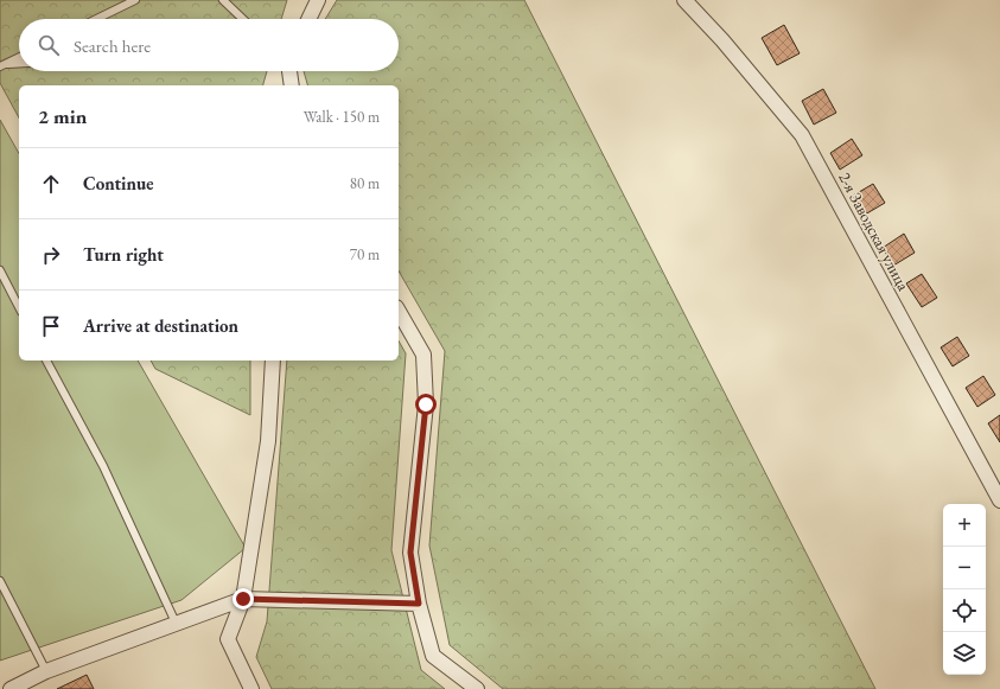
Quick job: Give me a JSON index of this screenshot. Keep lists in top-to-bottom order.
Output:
{
  "streets": {
    "street": ["2-я Заводская улица"]
  },
  "page": {
    "search": "Search here",
    "heading": ["2 min", "Walk · 150 m"],
    "list": [
      ["Continue", "80 m"],
      ["Turn right", "70 m"],
      "Arrive at destination"
    ],
    "map_buttons": ["+", "−"]
  }
}
